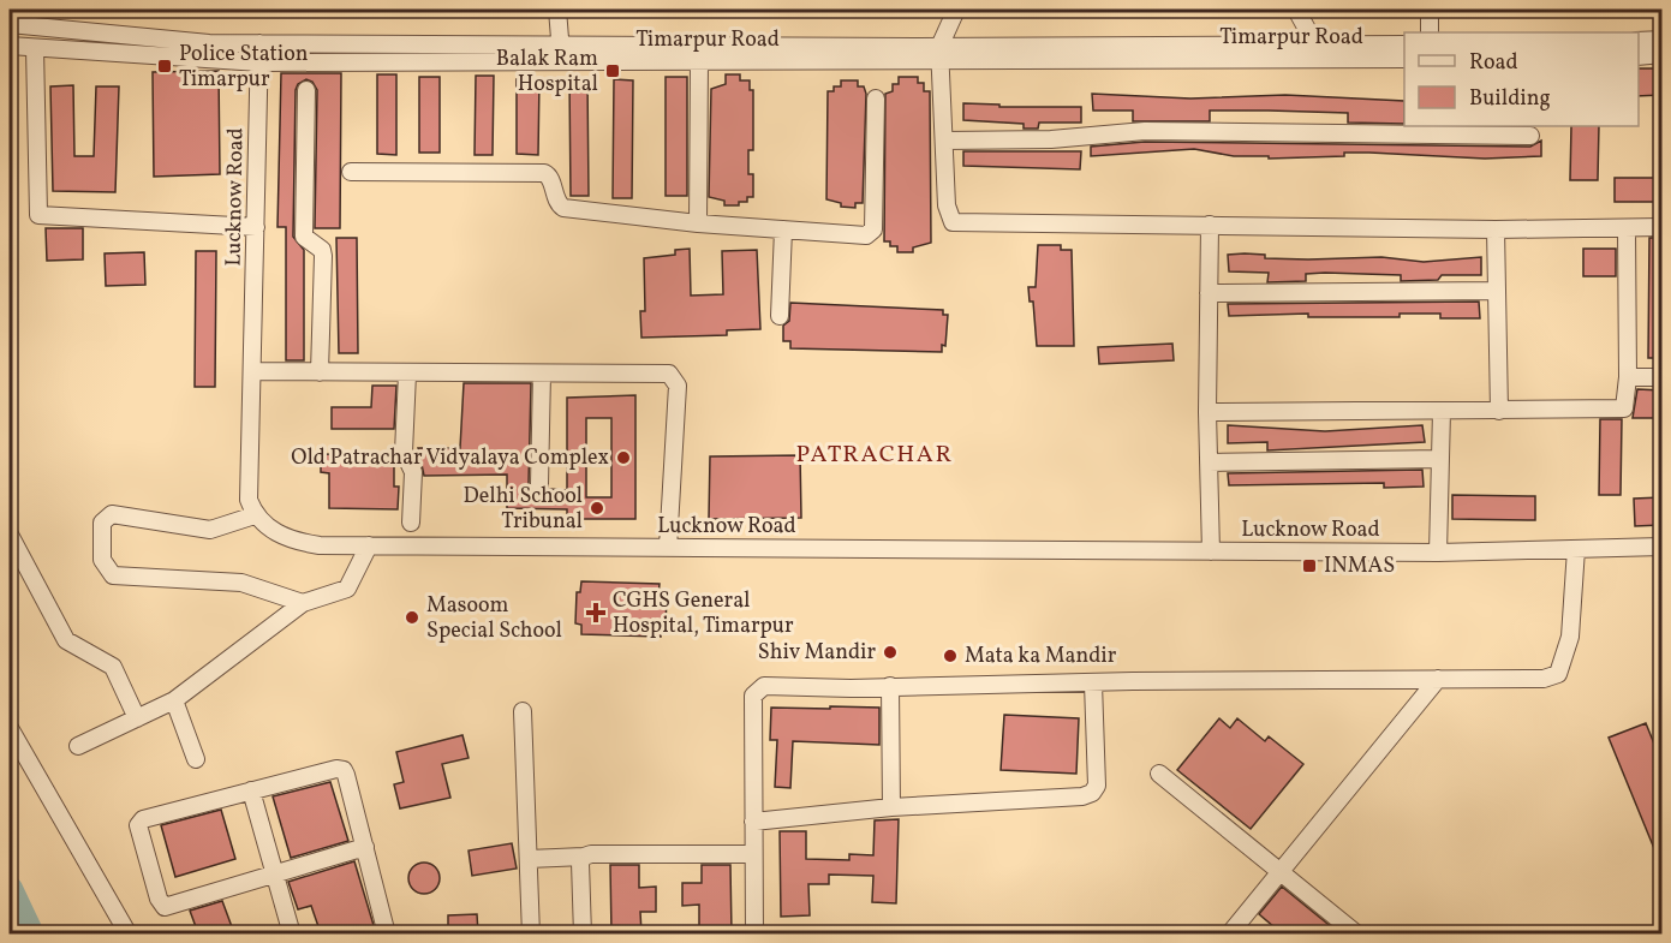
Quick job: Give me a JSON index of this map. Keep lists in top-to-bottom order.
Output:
{
  "streets": {
    "street": ["Timarpur Road", "Lucknow Road"]
  },
  "crossings": [
    ["Timarpur Road", "Lucknow Road"]
  ],
  "districts": ["PATRACHAR"],
  "places": {
    "transit": ["Police Station Timarpur", "Balak Ram Hospital", "INMAS"],
    "other": [
      "Old Patrachar Vidyalaya Complex",
      "Delhi School Tribunal",
      "Masoom Special School",
      "Shiv Mandir",
      "Mata ka Mandir"
    ],
    "health": ["CGHS General Hospital, Timarpur"]
  },
  "legend": ["Road", "Building"]
}
